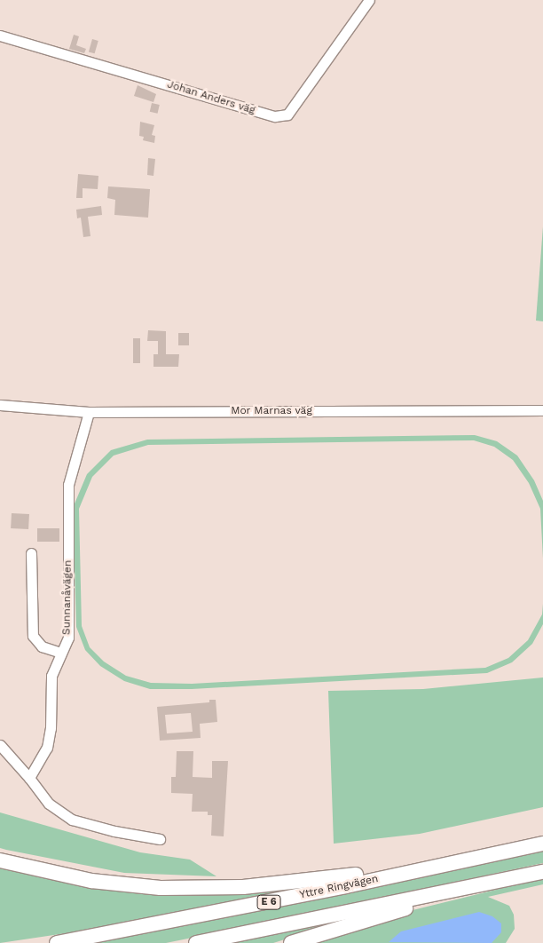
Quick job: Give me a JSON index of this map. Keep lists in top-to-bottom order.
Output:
{
  "streets": {
    "highway": ["Yttre Ringvägen", "E 6"],
    "street": ["Johan Anders väg", "Mor Marnas väg", "Sunnanåvägen"]
  },
  "crossings": [
    ["Mor Marnas väg", "Sunnanåvägen"]
  ]
}
